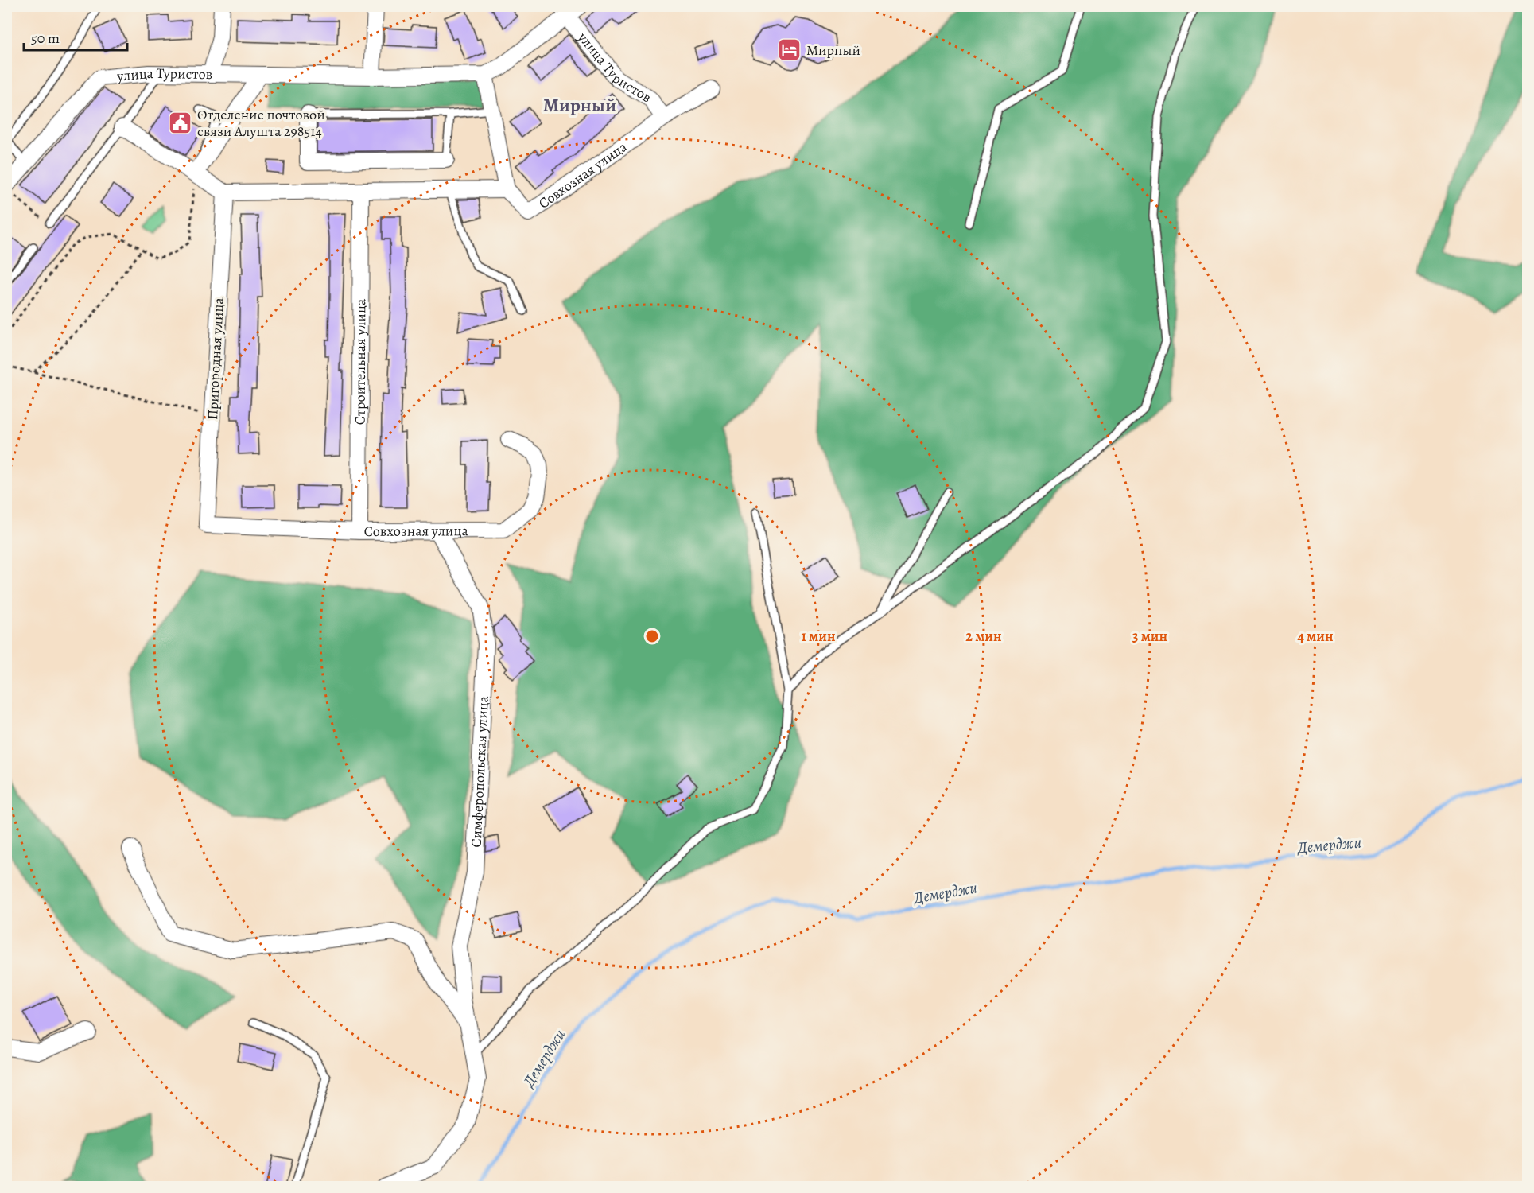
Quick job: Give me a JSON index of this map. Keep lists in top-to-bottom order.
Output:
{
  "streets": {
    "street": [
      "улица Туристов",
      "Совхозная улица",
      "Пригородная улица",
      "Строительная улица",
      "Симферопольская улица"
    ]
  },
  "crossings": [
    ["улица Туристов", "Совхозная улица"],
    ["Совхозная улица", "Пригородная улица"],
    ["Совхозная улица", "Строительная улица"],
    ["Совхозная улица", "Симферопольская улица"]
  ],
  "districts": ["Мирный"],
  "water": ["Демерджи"],
  "places": {
    "hotel": ["Мирный"],
    "public building": ["Отделение почтовой связи Алушта 298514"]
  },
  "scale_bar": "50 m",
  "rings": [
    "1 мин",
    "2 мин",
    "3 мин",
    "4 мин"
  ]
}
